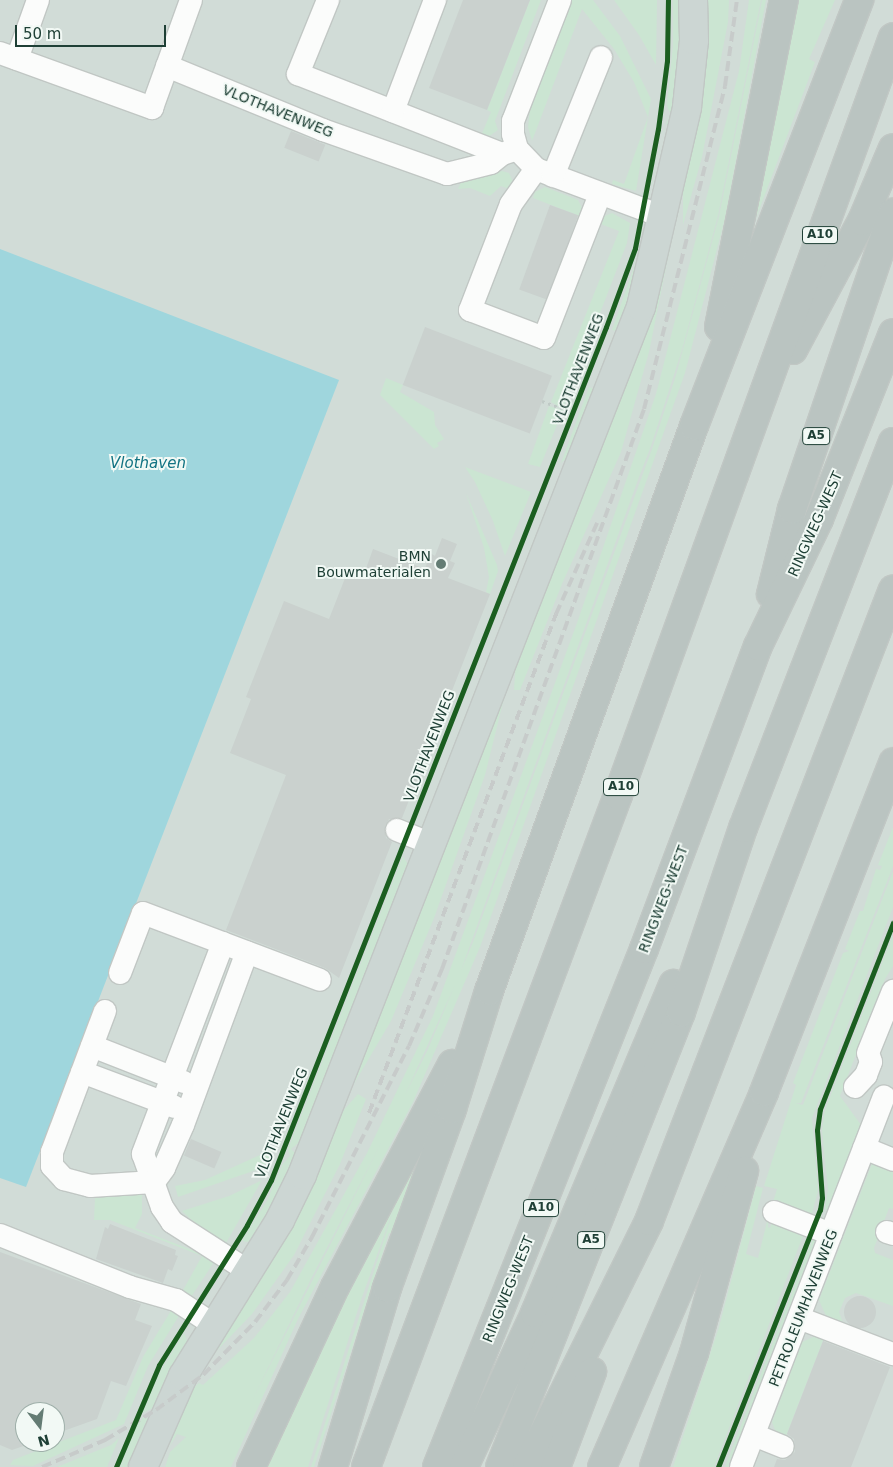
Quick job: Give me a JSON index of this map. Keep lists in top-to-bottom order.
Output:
{
  "streets": {
    "highway": ["A10", "A5", "RINGWEG-WEST"],
    "street": ["VLOTHAVENWEG", "PETROLEUMHAVENWEG"]
  },
  "crossings": [
    ["A10", "A5"],
    ["A5", "RINGWEG-WEST"]
  ],
  "water": ["Vlothaven"],
  "places": ["BMN Bouwmaterialen"],
  "scale_bar": "50 m",
  "north": "bottom"
}
